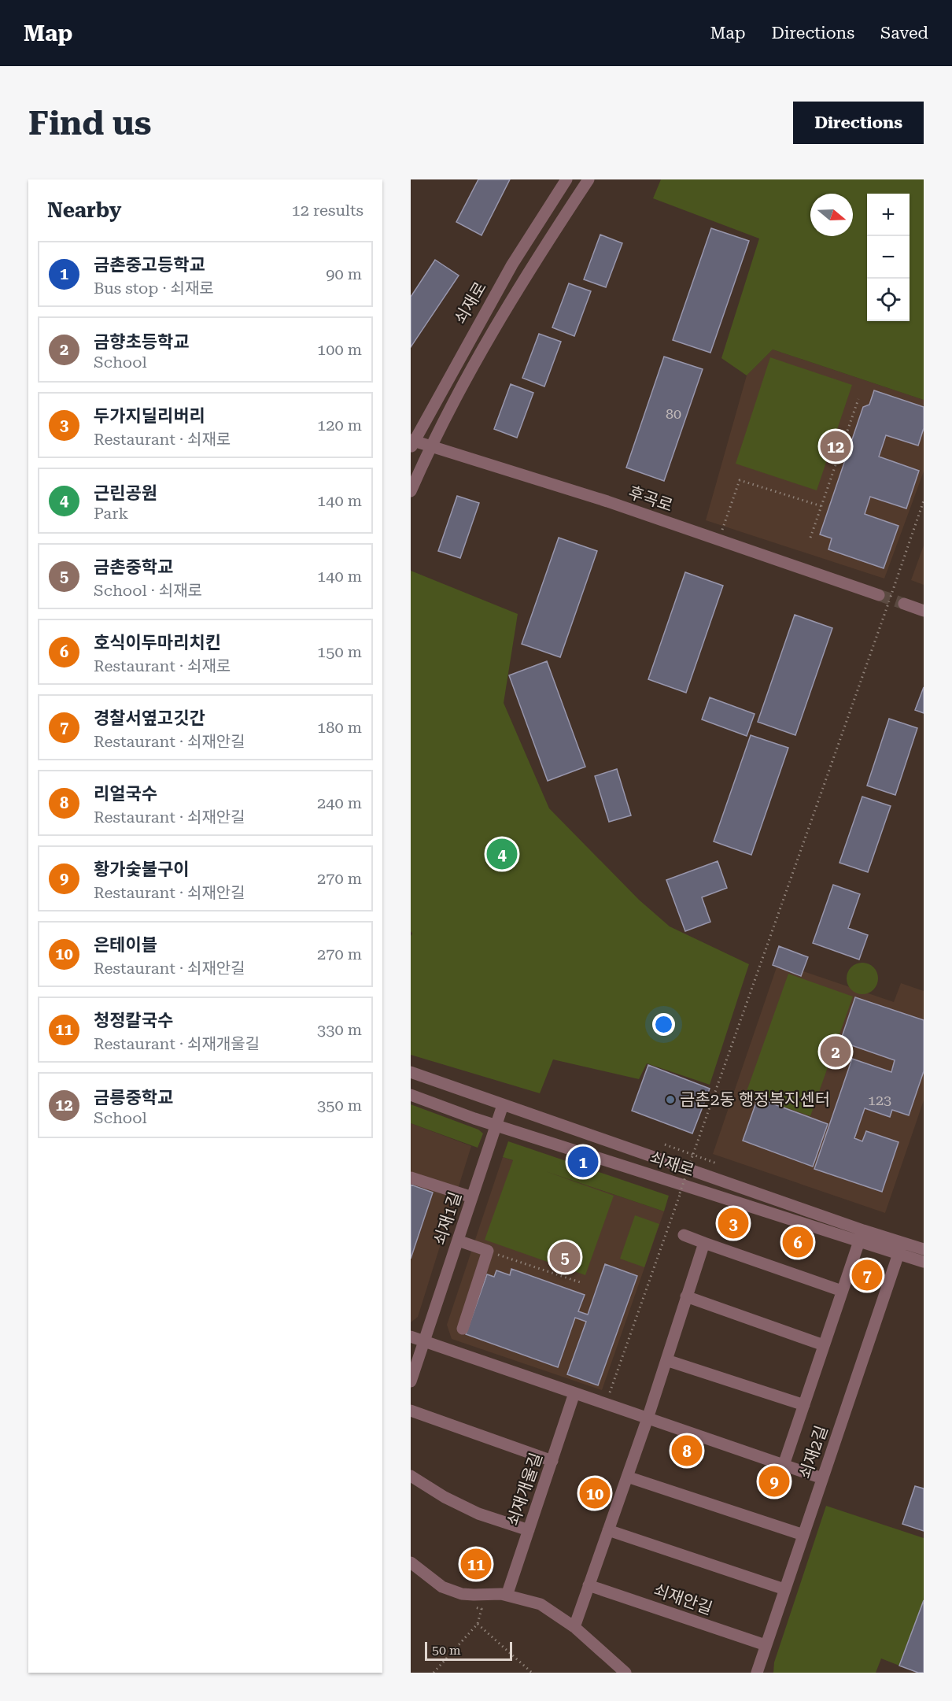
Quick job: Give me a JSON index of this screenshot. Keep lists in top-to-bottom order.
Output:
{
  "streets": {
    "street": [
      "쇠재로",
      "후곡로",
      "쇠재1길",
      "쇠재2길",
      "쇠재개울길",
      "쇠재안길"
    ]
  },
  "crossings": [
    ["쇠재로", "후곡로"],
    ["쇠재로", "쇠재1길"],
    ["쇠재2길", "쇠재안길"]
  ],
  "places": ["금촌2동 행정복지센터"],
  "house_numbers": ["80", "123"],
  "scale_bar": "50 m",
  "north": "right",
  "page": {
    "header": "Map",
    "nav": ["Map", "Directions", "Saved"],
    "buttons": "Directions",
    "title": "Find us",
    "heading": ["Nearby", "12 results"],
    "map_buttons": ["+", "−"],
    "list": [
      {
        "mark": "1",
        "name": "금촌중고등학교",
        "note": "Bus stop · 쇠재로",
        "value": "90 m"
      },
      {
        "mark": "2",
        "name": "금향초등학교",
        "note": "School",
        "value": "100 m"
      },
      {
        "mark": "3",
        "name": "두가지딜리버리",
        "note": "Restaurant · 쇠재로",
        "value": "120 m"
      },
      {
        "mark": "4",
        "name": "근린공원",
        "note": "Park",
        "value": "140 m"
      },
      {
        "mark": "5",
        "name": "금촌중학교",
        "note": "School · 쇠재로",
        "value": "140 m"
      },
      {
        "mark": "6",
        "name": "호식이두마리치킨",
        "note": "Restaurant · 쇠재로",
        "value": "150 m"
      },
      {
        "mark": "7",
        "name": "경찰서옆고깃간",
        "note": "Restaurant · 쇠재안길",
        "value": "180 m"
      },
      {
        "mark": "8",
        "name": "리얼국수",
        "note": "Restaurant · 쇠재안길",
        "value": "240 m"
      },
      {
        "mark": "9",
        "name": "황가숯불구이",
        "note": "Restaurant · 쇠재안길",
        "value": "270 m"
      },
      {
        "mark": "10",
        "name": "은테이블",
        "note": "Restaurant · 쇠재안길",
        "value": "270 m"
      },
      {
        "mark": "11",
        "name": "청정칼국수",
        "note": "Restaurant · 쇠재개울길",
        "value": "330 m"
      },
      {
        "mark": "12",
        "name": "금릉중학교",
        "note": "School",
        "value": "350 m"
      }
    ],
    "pins": [
      "12",
      "4",
      "2",
      "1",
      "3",
      "6",
      "5",
      "7",
      "8",
      "9",
      "10",
      "11"
    ],
    "scale": "50 m"
  }
}
